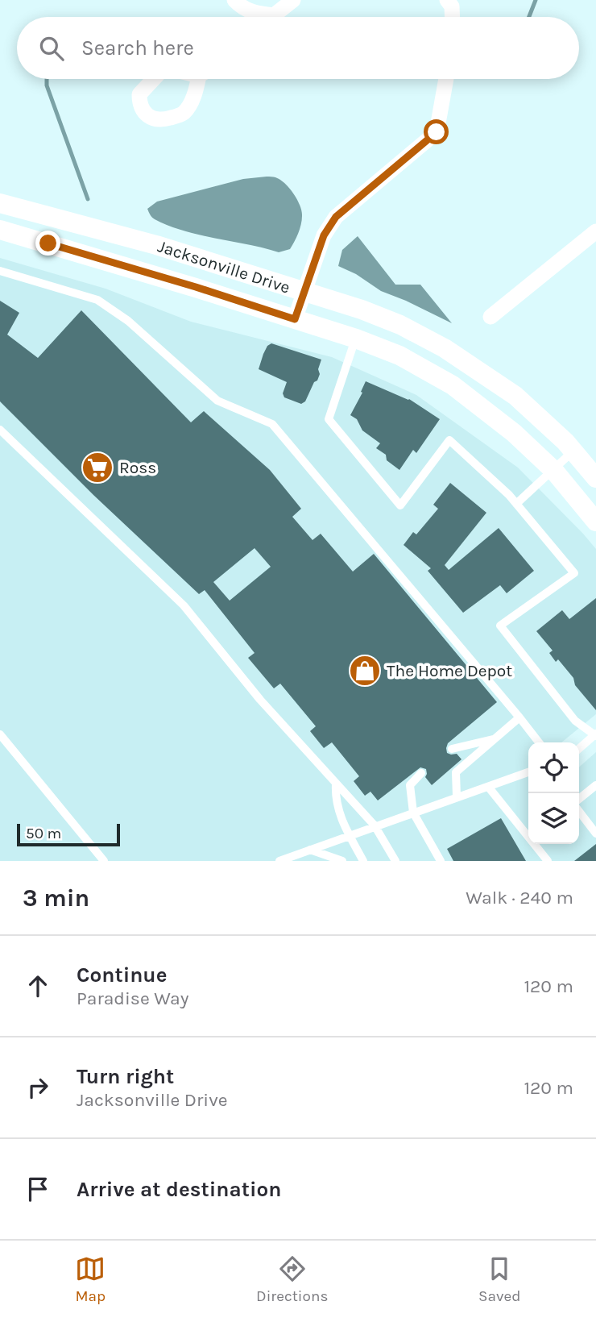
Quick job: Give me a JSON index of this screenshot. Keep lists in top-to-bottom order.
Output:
{
  "streets": {
    "street": ["Jacksonville Drive"]
  },
  "places": {
    "supermarket": ["Ross"],
    "shop": ["The Home Depot"]
  },
  "scale_bar": "50 m",
  "page": {
    "search": "Search here",
    "scale": "50 m",
    "heading": ["3 min", "Walk · 240 m"],
    "list": [
      ["Continue", "Paradise Way", "120 m"],
      ["Turn right", "Jacksonville Drive", "120 m"],
      "Arrive at destination"
    ],
    "nav": ["Map", "Directions", "Saved"]
  }
}
